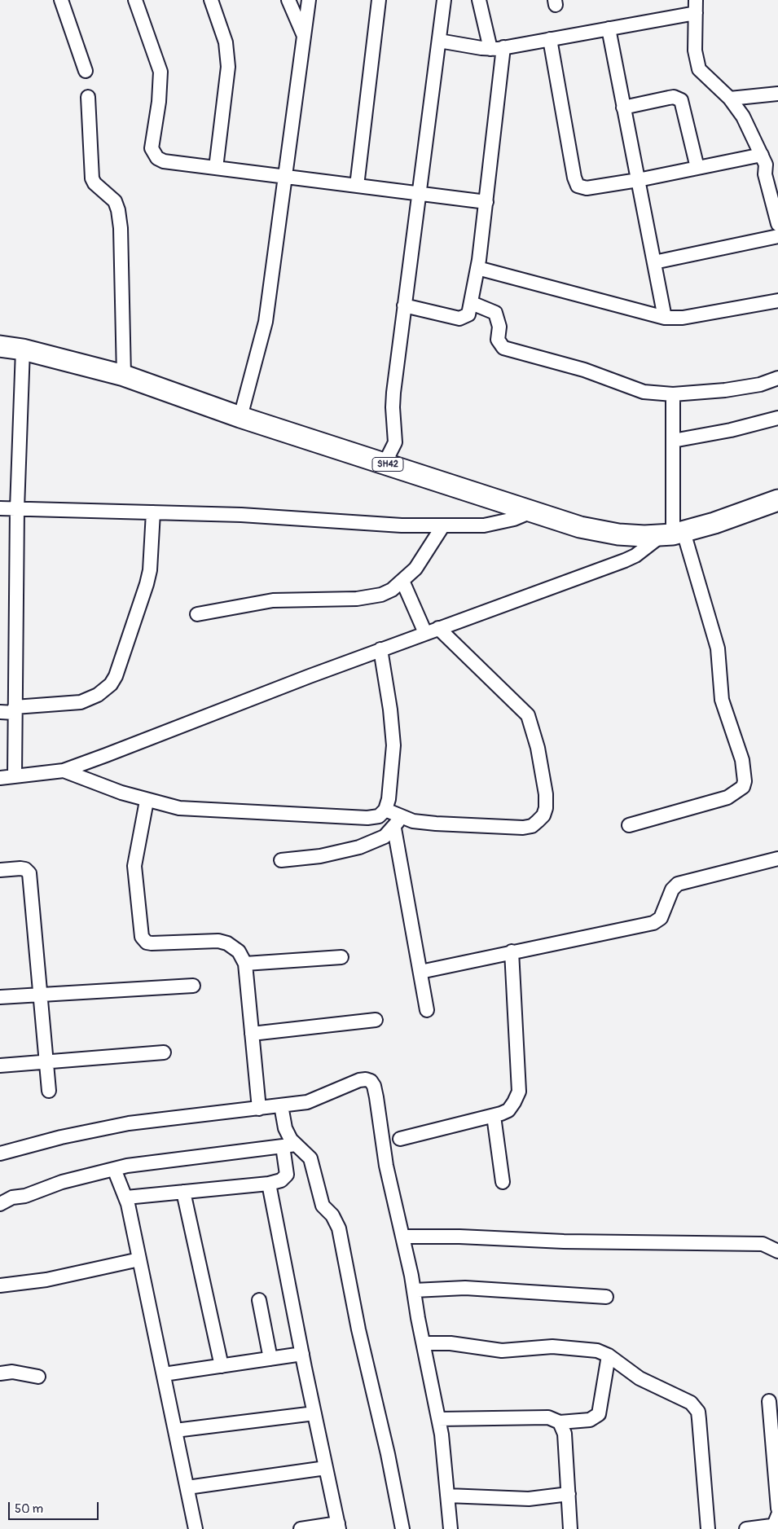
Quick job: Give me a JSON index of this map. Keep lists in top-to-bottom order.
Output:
{
  "streets": {
    "main road": ["SH42"]
  },
  "scale_bar": "50 m"
}
